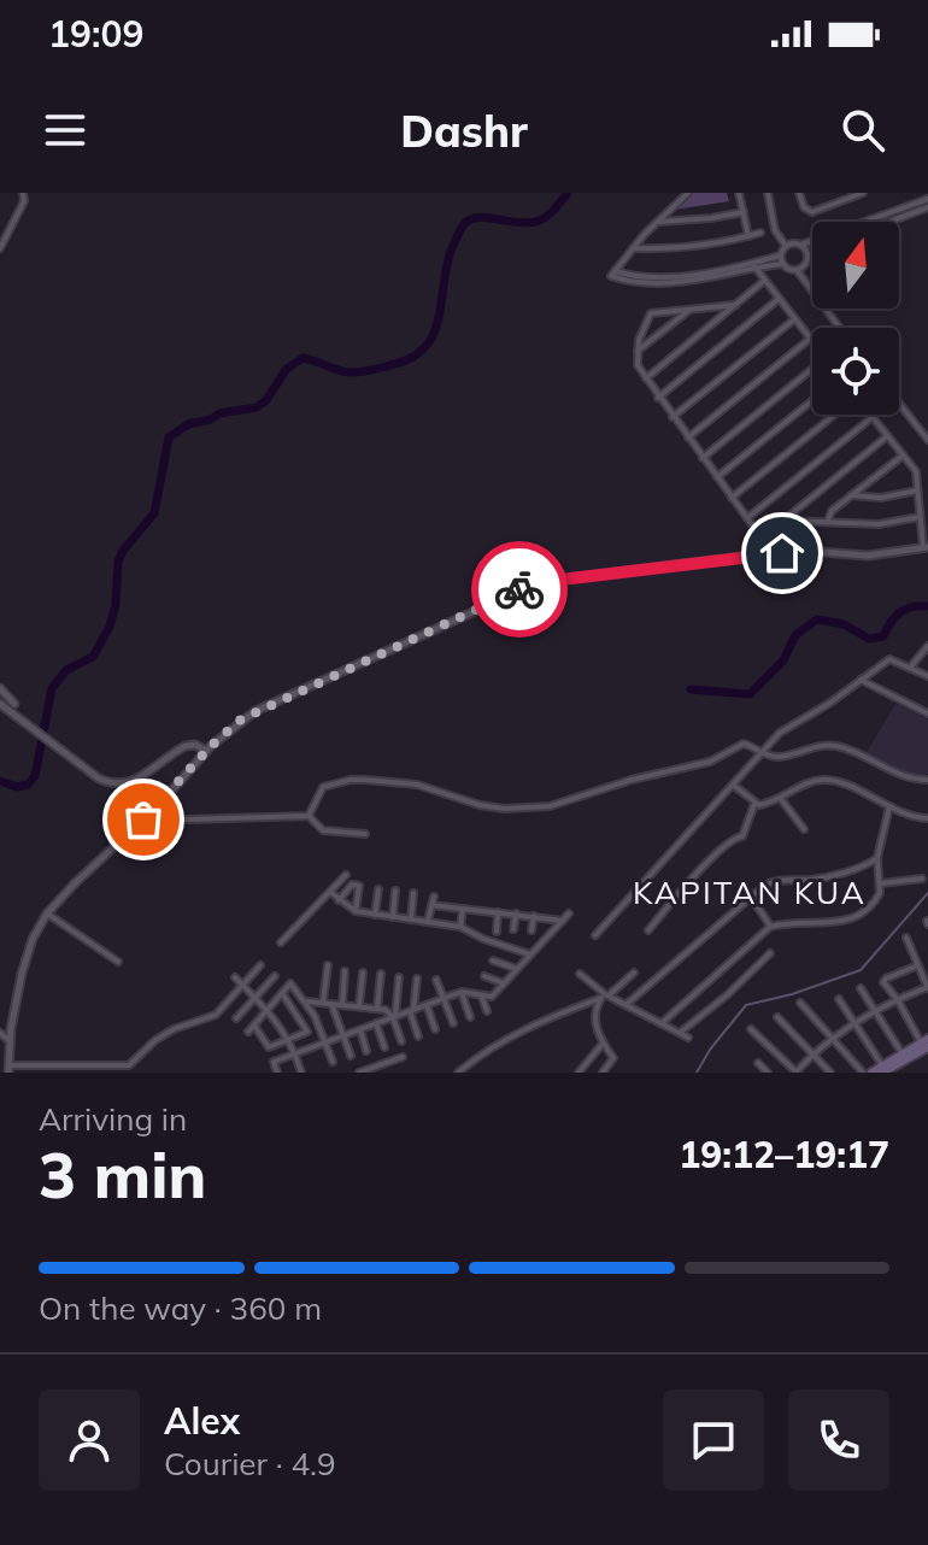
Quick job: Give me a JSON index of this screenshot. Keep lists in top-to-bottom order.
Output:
{
  "districts": ["KAPITAN KUA"],
  "north": "top",
  "page": {
    "status": "19:09",
    "header": "Dashr",
    "heading": ["3 min", "Arriving in", "19:12–19:17"],
    "panel": ["Alex", "Courier · 4.9"],
    "bar": "On the way · 360 m"
  }
}
